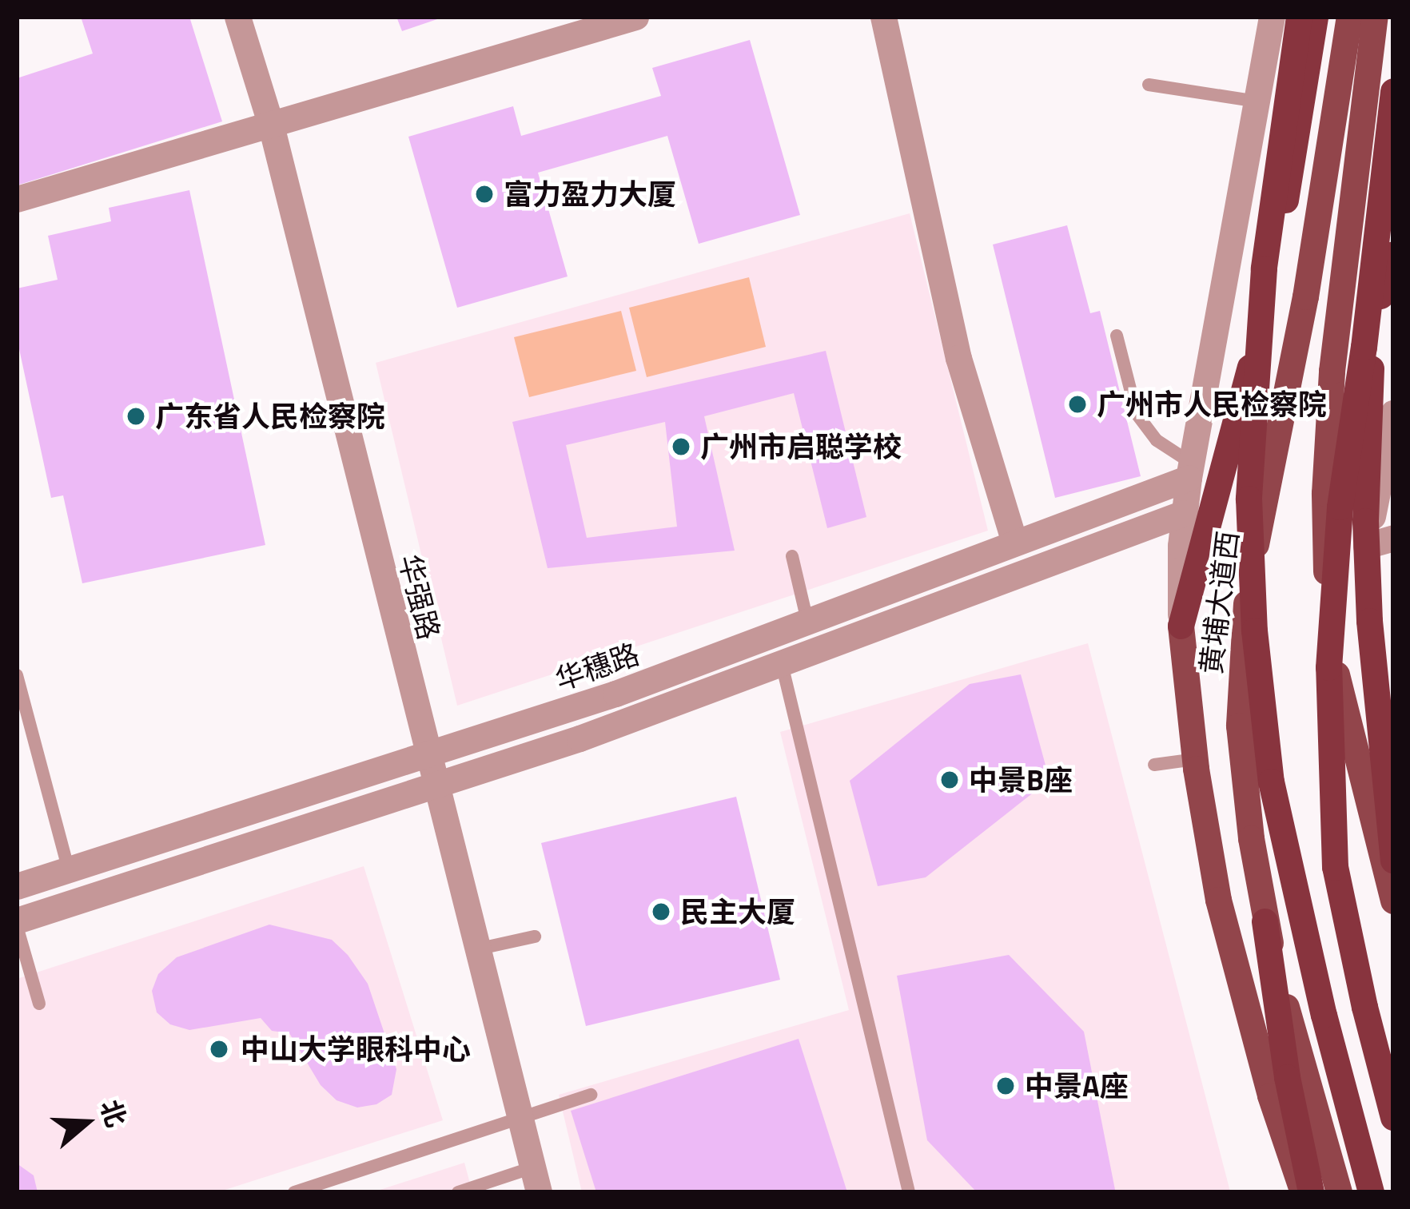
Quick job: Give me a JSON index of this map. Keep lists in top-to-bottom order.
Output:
{
  "streets": {
    "main road": ["黄埔大道西"],
    "street": ["华强路", "华穗路"]
  },
  "crossings": [
    ["华强路", "华穗路"]
  ],
  "places": [
    "富力盈力大厦",
    "广州市人民检察院",
    "广东省人民检察院",
    "广州市启聪学校",
    "中景B座",
    "民主大厦",
    "中山大学眼科中心",
    "中景A座"
  ],
  "north": "right"
}
